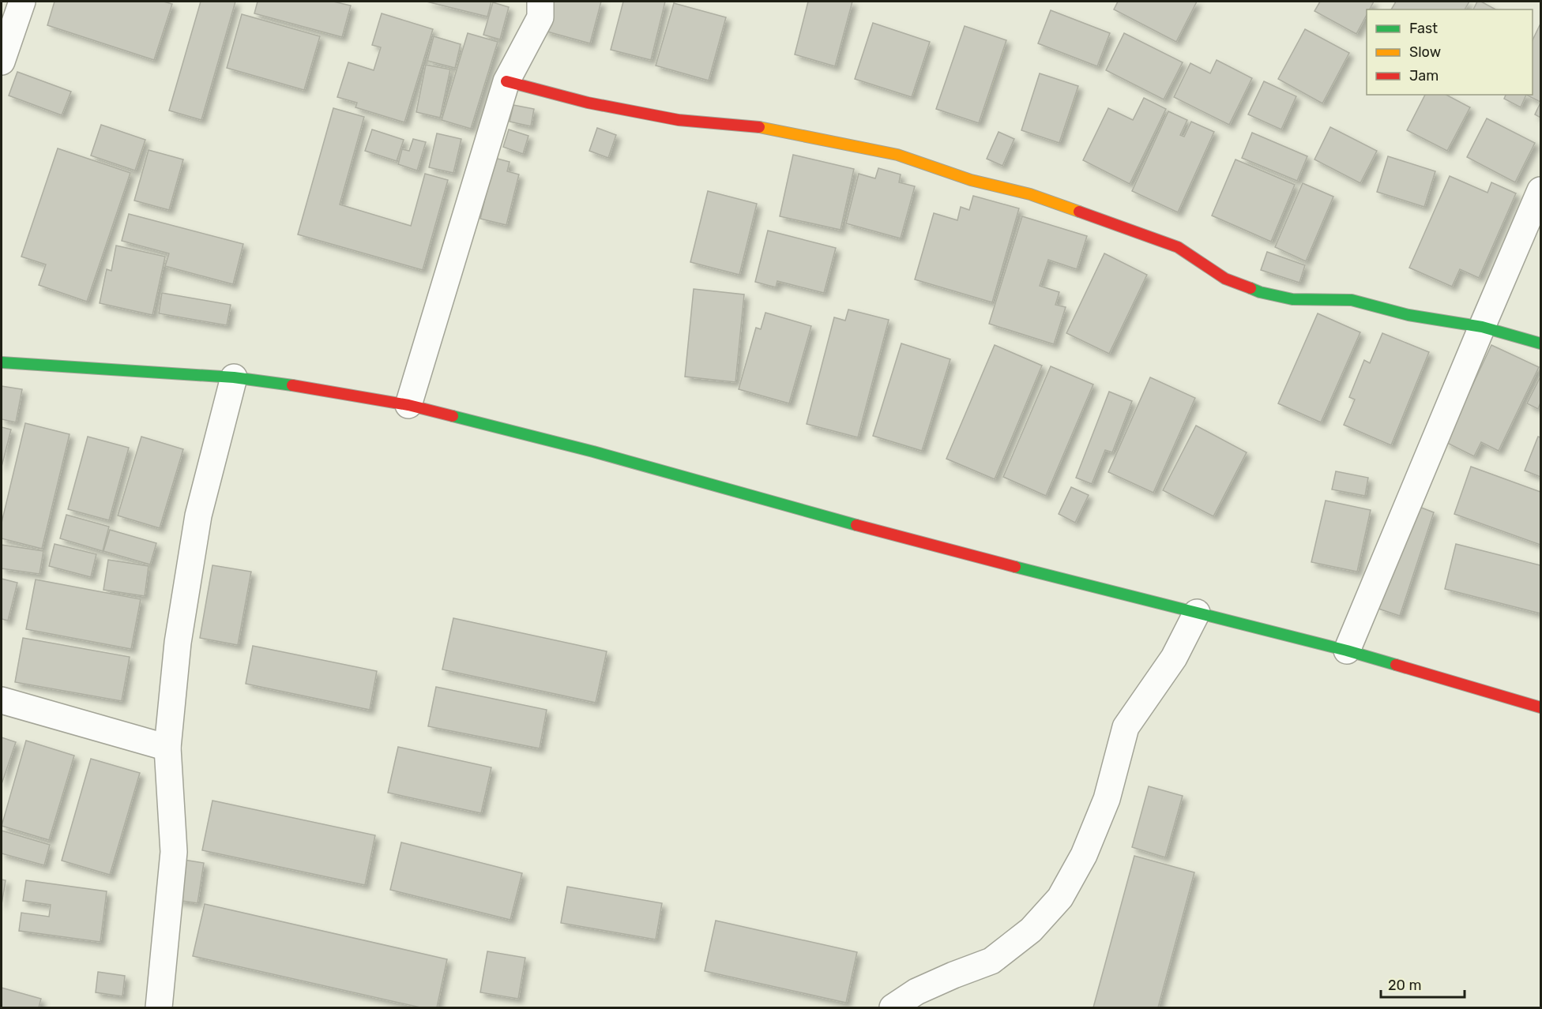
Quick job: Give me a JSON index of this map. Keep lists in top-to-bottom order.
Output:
{
  "legend": ["Fast", "Slow", "Jam"],
  "scale_bar": "20 m"
}
